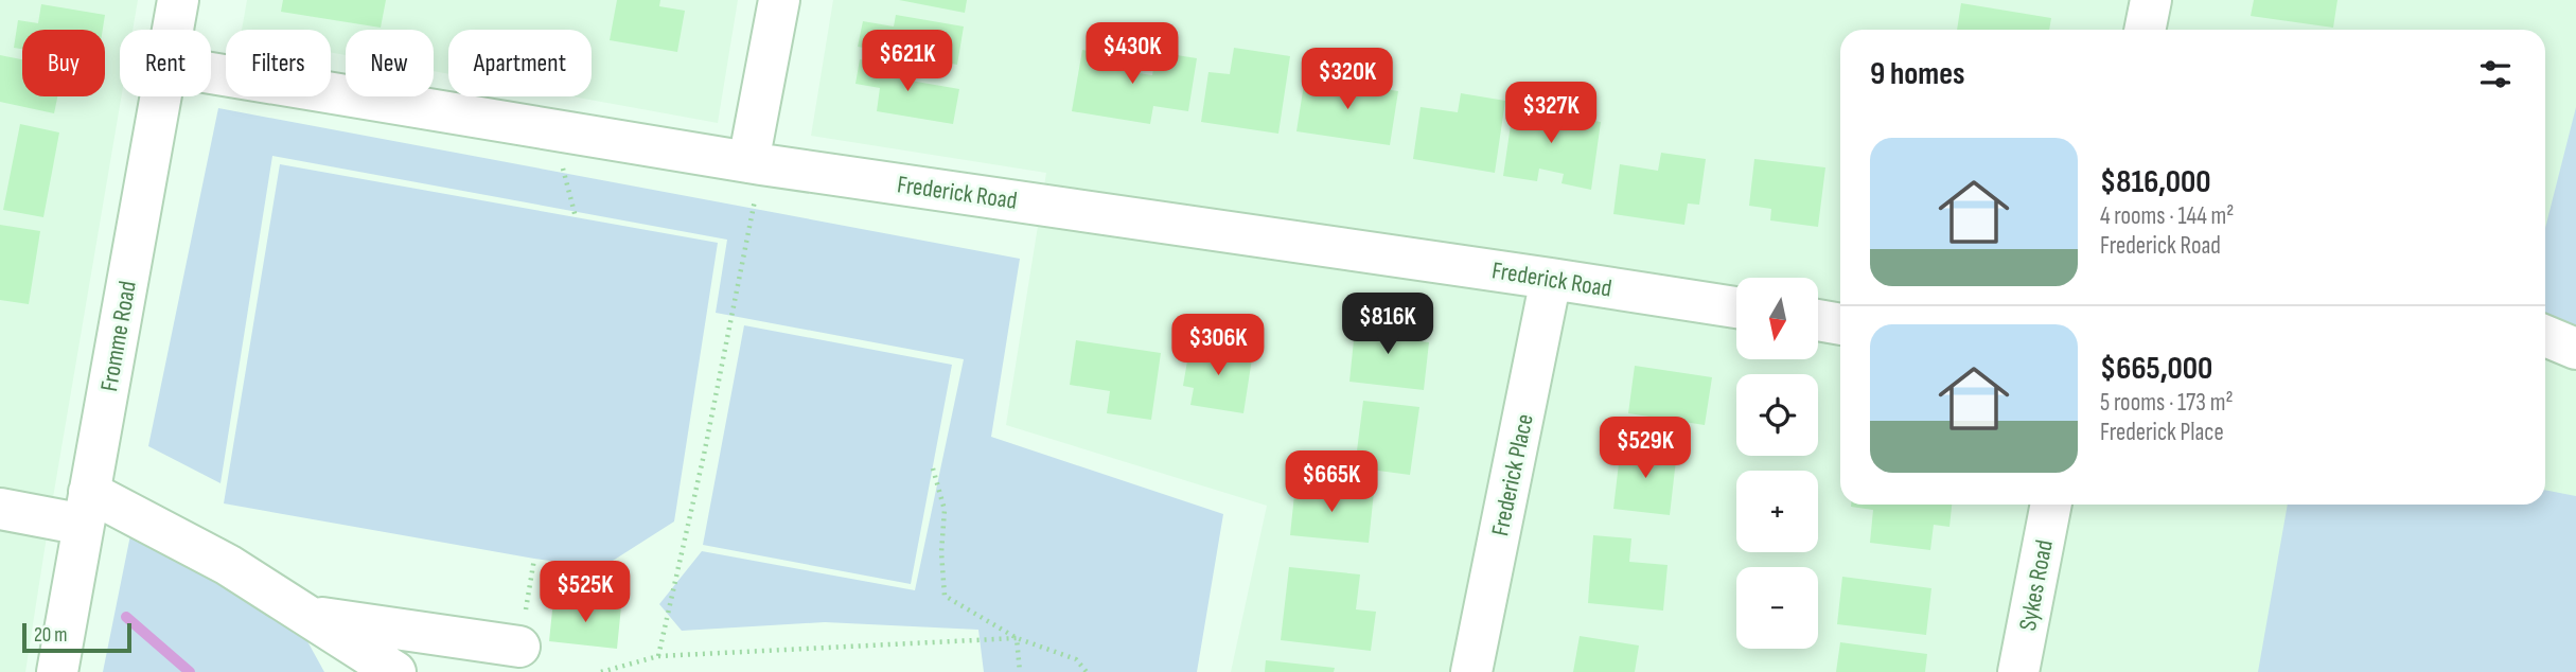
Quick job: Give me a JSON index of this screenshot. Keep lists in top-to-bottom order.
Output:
{
  "streets": {
    "street": [
      "Frederick Road",
      "Fromme Road",
      "Frederick Place",
      "Sykes Road"
    ]
  },
  "crossings": [
    ["Frederick Road", "Frederick Place"]
  ],
  "scale_bar": "20 m",
  "north": "bottom",
  "page": {
    "price": [
      "$430K",
      "$621K",
      "$320K",
      "$327K",
      "$816K",
      "$306K",
      "$529K",
      "$665K",
      "$525K"
    ],
    "chip": [
      "Buy",
      "Rent",
      "Filters",
      "New",
      "Apartment"
    ],
    "heading": "9 homes",
    "list": [
      {
        "name": "$816,000",
        "note": "4 rooms · 144 m² · Frederick Road"
      },
      {
        "name": "$665,000",
        "note": "5 rooms · 173 m² · Frederick Place"
      }
    ],
    "map_buttons": ["+", "−"],
    "scale": "20 m"
  }
}
